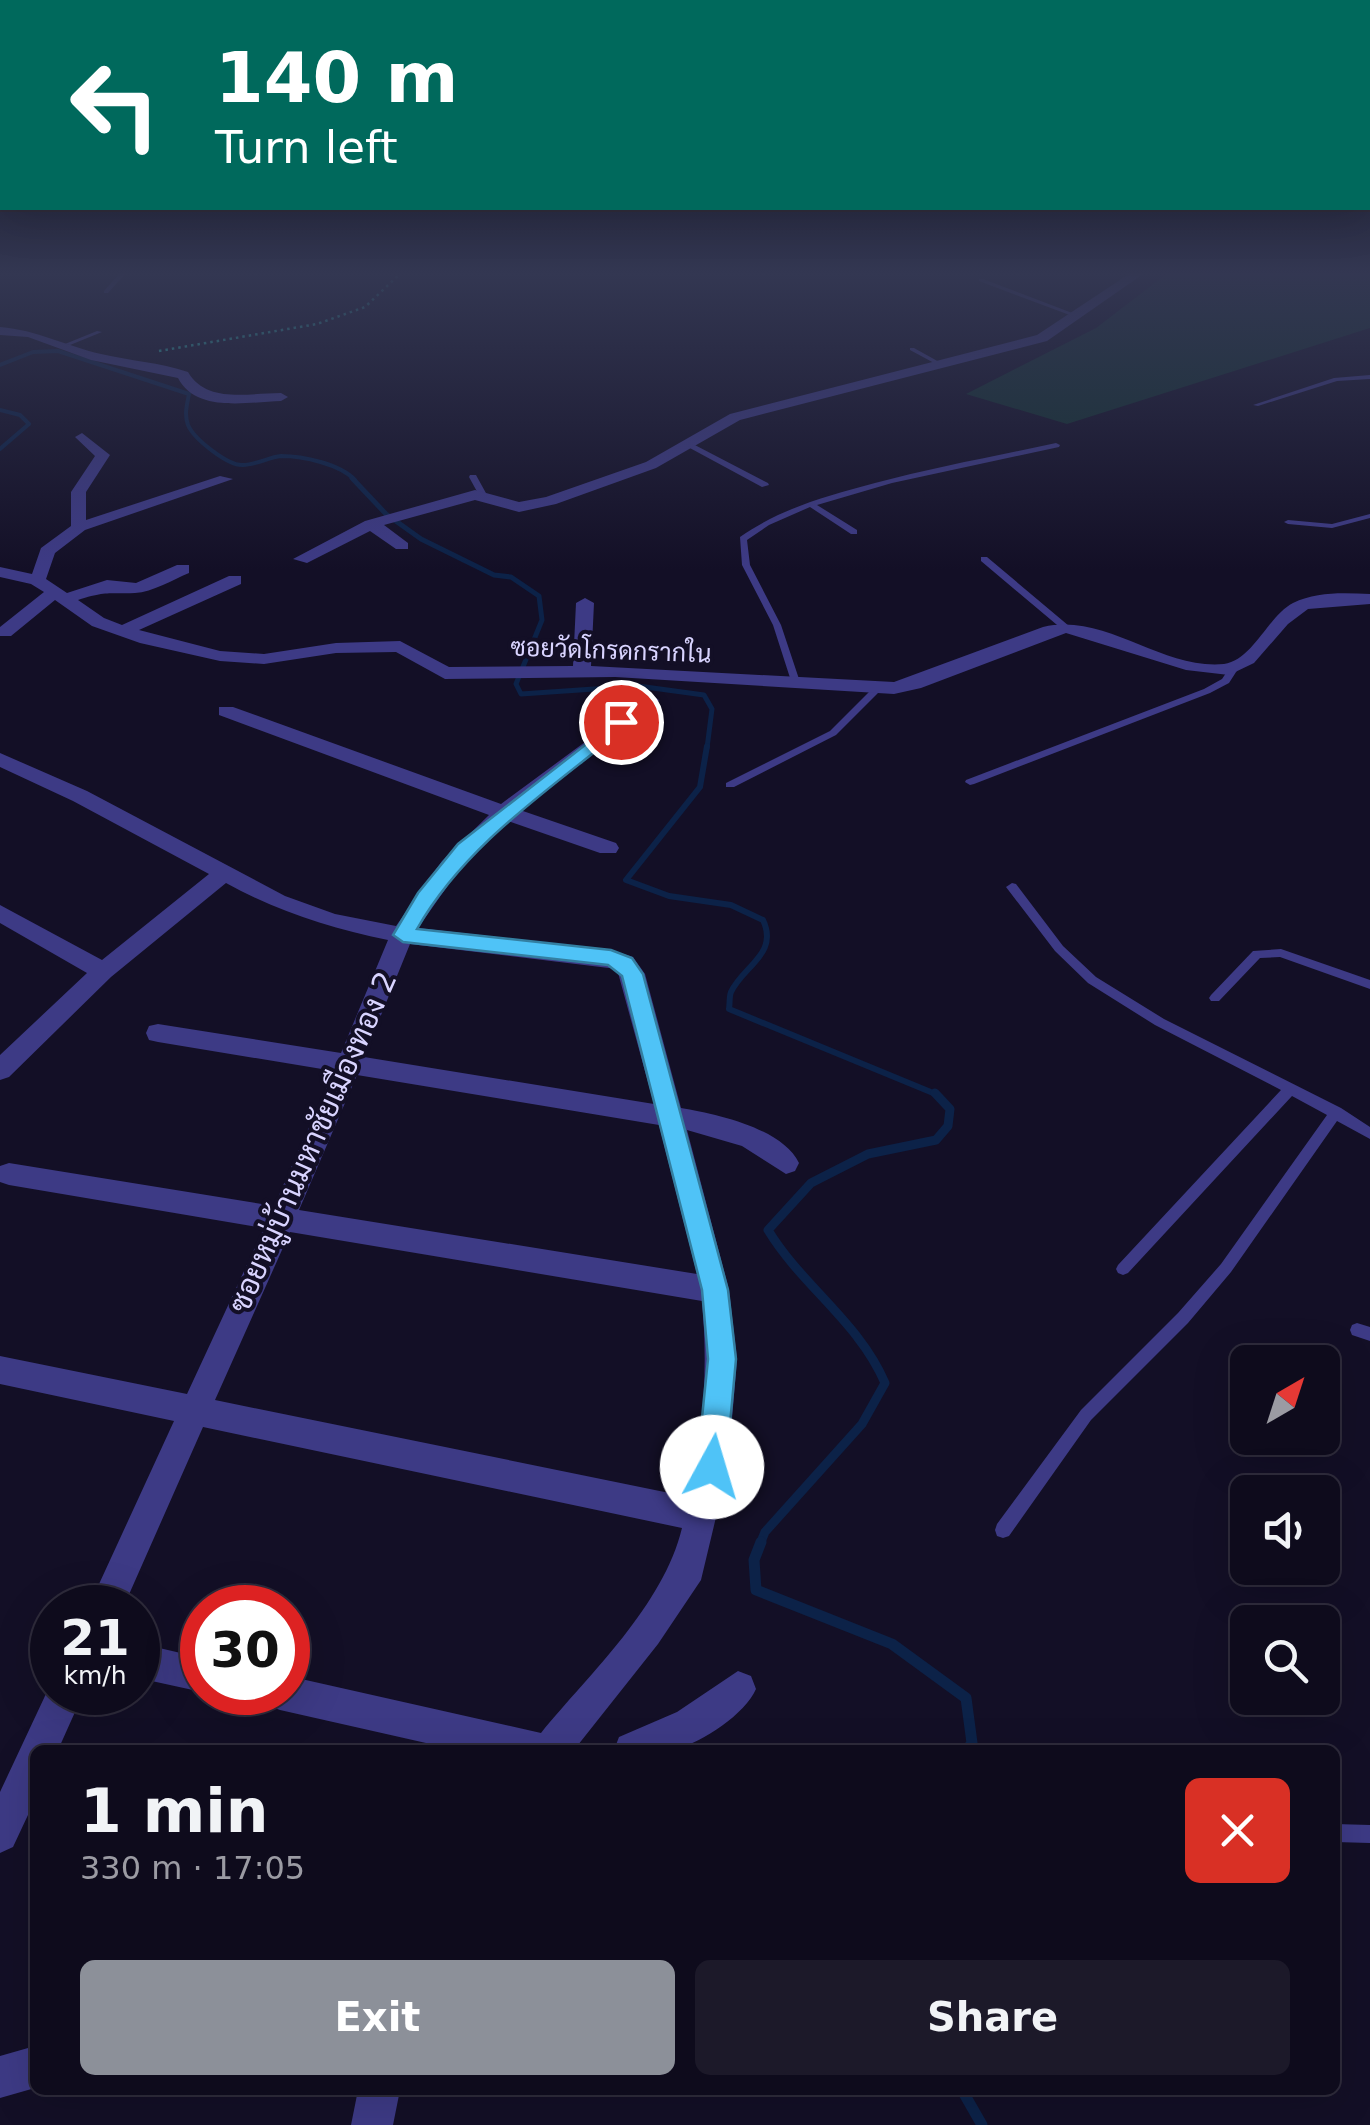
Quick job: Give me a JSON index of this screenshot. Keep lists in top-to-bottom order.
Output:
{
  "streets": {
    "street": ["ซอยวัดโกรดกรากใน", "ซอยหมู่บ้านมหาชัยเมืองทอง 2"]
  },
  "north": "top right",
  "page": {
    "turn": ["140 m", "Turn left"],
    "speed": "21 km/h",
    "limit": "30",
    "heading": ["1 min", "330 m · 17:05"],
    "buttons": ["Exit", "Share"]
  }
}
